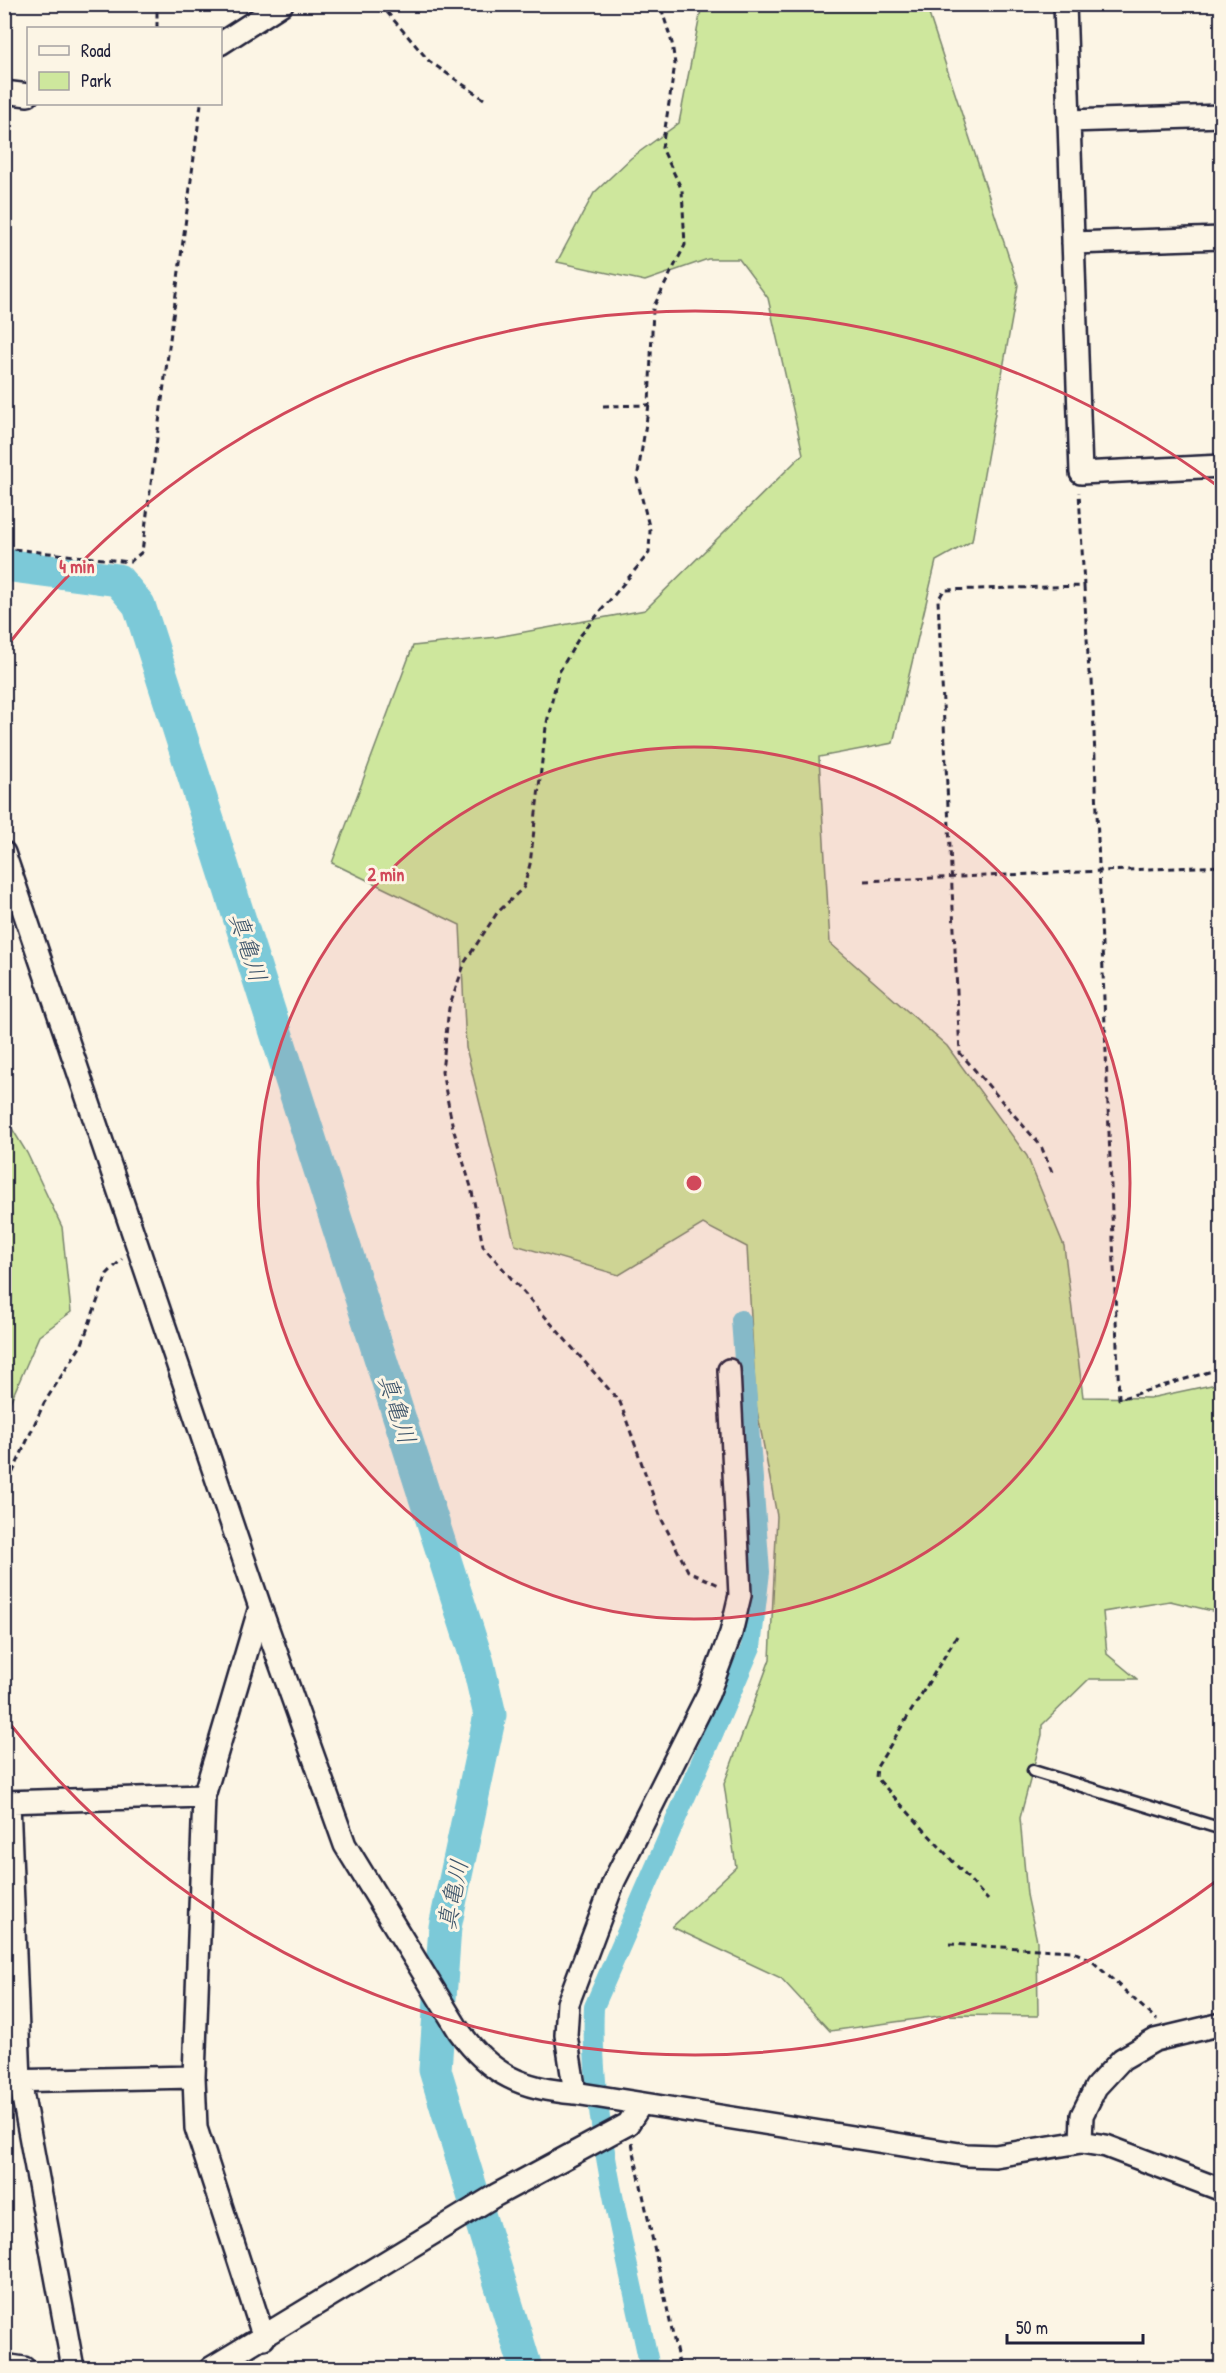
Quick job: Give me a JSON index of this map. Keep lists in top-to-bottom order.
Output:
{
  "water": ["真亀川"],
  "legend": ["Road", "Park"],
  "scale_bar": "50 m",
  "rings": ["4 min", "2 min"]
}
